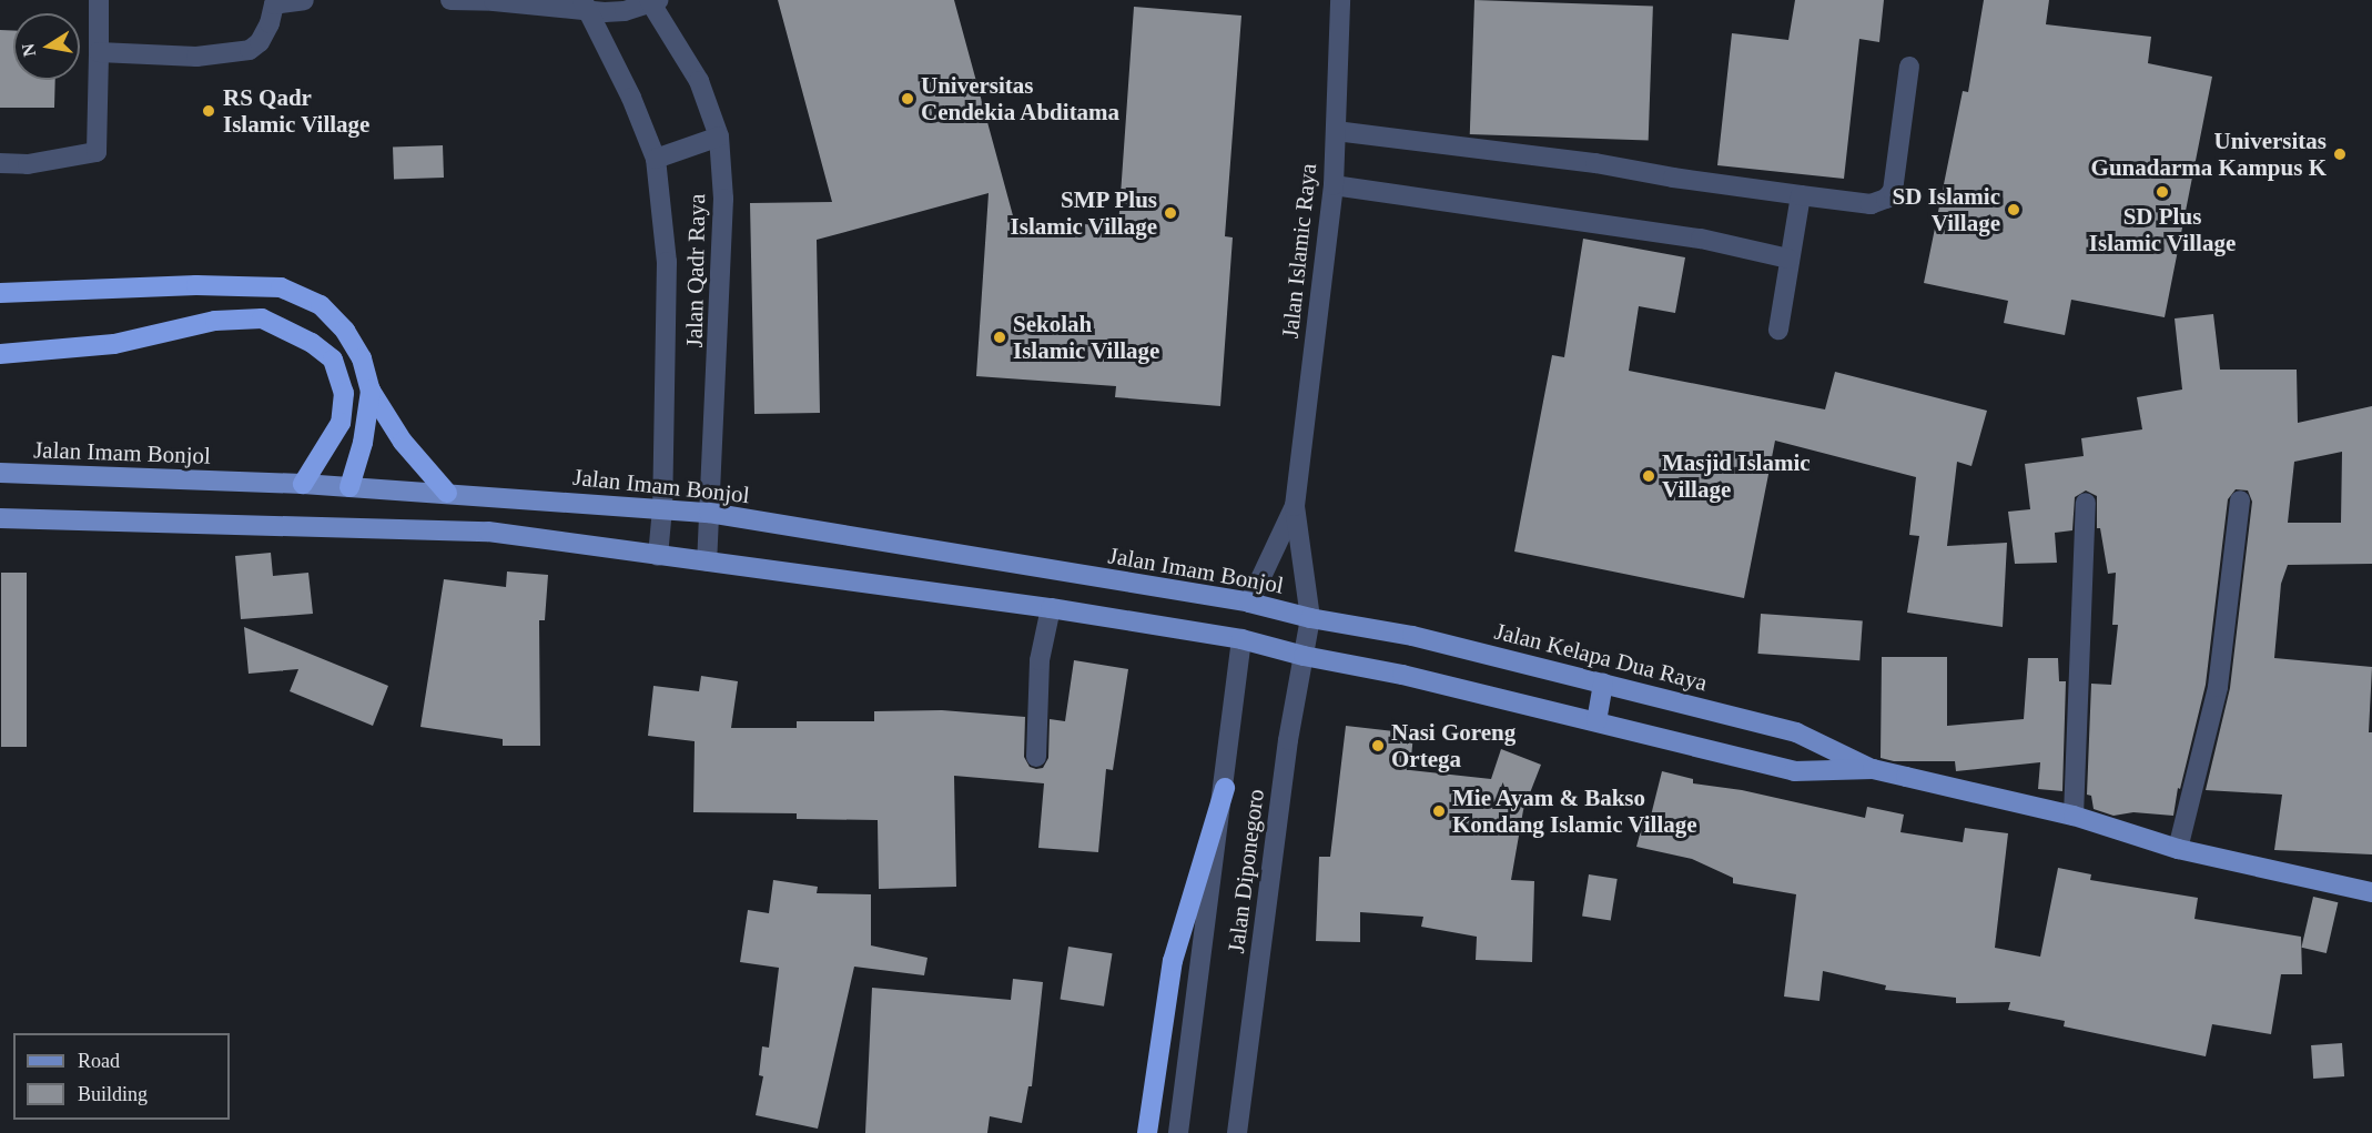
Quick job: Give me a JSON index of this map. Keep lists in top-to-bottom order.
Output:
{
  "streets": {
    "main road": ["Jalan Imam Bonjol", "Jalan Kelapa Dua Raya"],
    "street": ["Jalan Islamic Raya", "Jalan Qadr Raya", "Jalan Diponegoro"]
  },
  "crossings": [
    ["Jalan Islamic Raya", "Jalan Imam Bonjol"],
    ["Jalan Islamic Raya", "Jalan Kelapa Dua Raya"],
    ["Jalan Islamic Raya", "Jalan Diponegoro"],
    ["Jalan Qadr Raya", "Jalan Imam Bonjol"],
    ["Jalan Imam Bonjol", "Jalan Kelapa Dua Raya"],
    ["Jalan Imam Bonjol", "Jalan Diponegoro"],
    ["Jalan Kelapa Dua Raya", "Jalan Diponegoro"]
  ],
  "places": [
    "Universitas Cendekia Abditama",
    "RS Qadr Islamic Village",
    "Universitas Gunadarma Kampus K",
    "SD Plus Islamic Village",
    "SD Islamic Village",
    "SMP Plus Islamic Village",
    "Sekolah Islamic Village",
    "Masjid Islamic Village",
    "Nasi Goreng Ortega",
    "Mie Ayam & Bakso Kondang Islamic Village"
  ],
  "legend": ["Road", "Building"],
  "north": "left"
}
